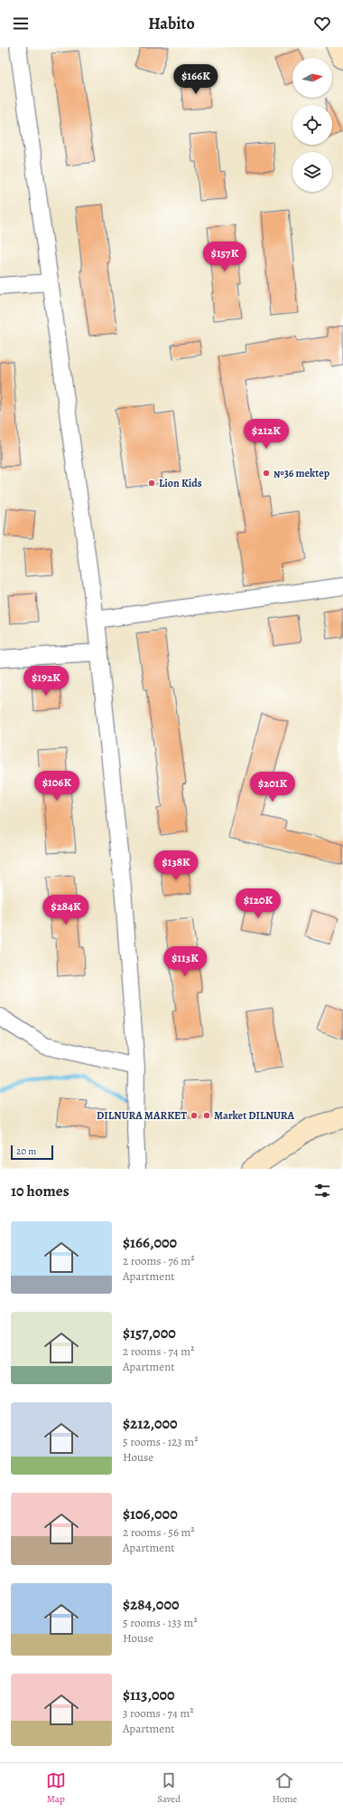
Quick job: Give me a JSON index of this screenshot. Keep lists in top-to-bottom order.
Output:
{
  "places": [
    "№36 mektep",
    "Lion Kids",
    "DILNURA MARKET",
    "Market DILNURA"
  ],
  "scale_bar": "20 m",
  "north": "right",
  "page": {
    "header": "Habito",
    "price": [
      "$166K",
      "$157K",
      "$212K",
      "$192K",
      "$106K",
      "$201K",
      "$138K",
      "$120K",
      "$284K",
      "$113K"
    ],
    "scale": "20 m",
    "heading": "10 homes",
    "list": [
      {
        "name": "$166,000",
        "note": "2 rooms · 76 m² · Apartment"
      },
      {
        "name": "$157,000",
        "note": "2 rooms · 74 m² · Apartment"
      },
      {
        "name": "$212,000",
        "note": "5 rooms · 123 m² · House"
      },
      {
        "name": "$106,000",
        "note": "2 rooms · 56 m² · Apartment"
      },
      {
        "name": "$284,000",
        "note": "5 rooms · 133 m² · House"
      },
      {
        "name": "$113,000",
        "note": "3 rooms · 74 m² · Apartment"
      }
    ],
    "tabs": ["Map", "Saved", "Home"]
  }
}
